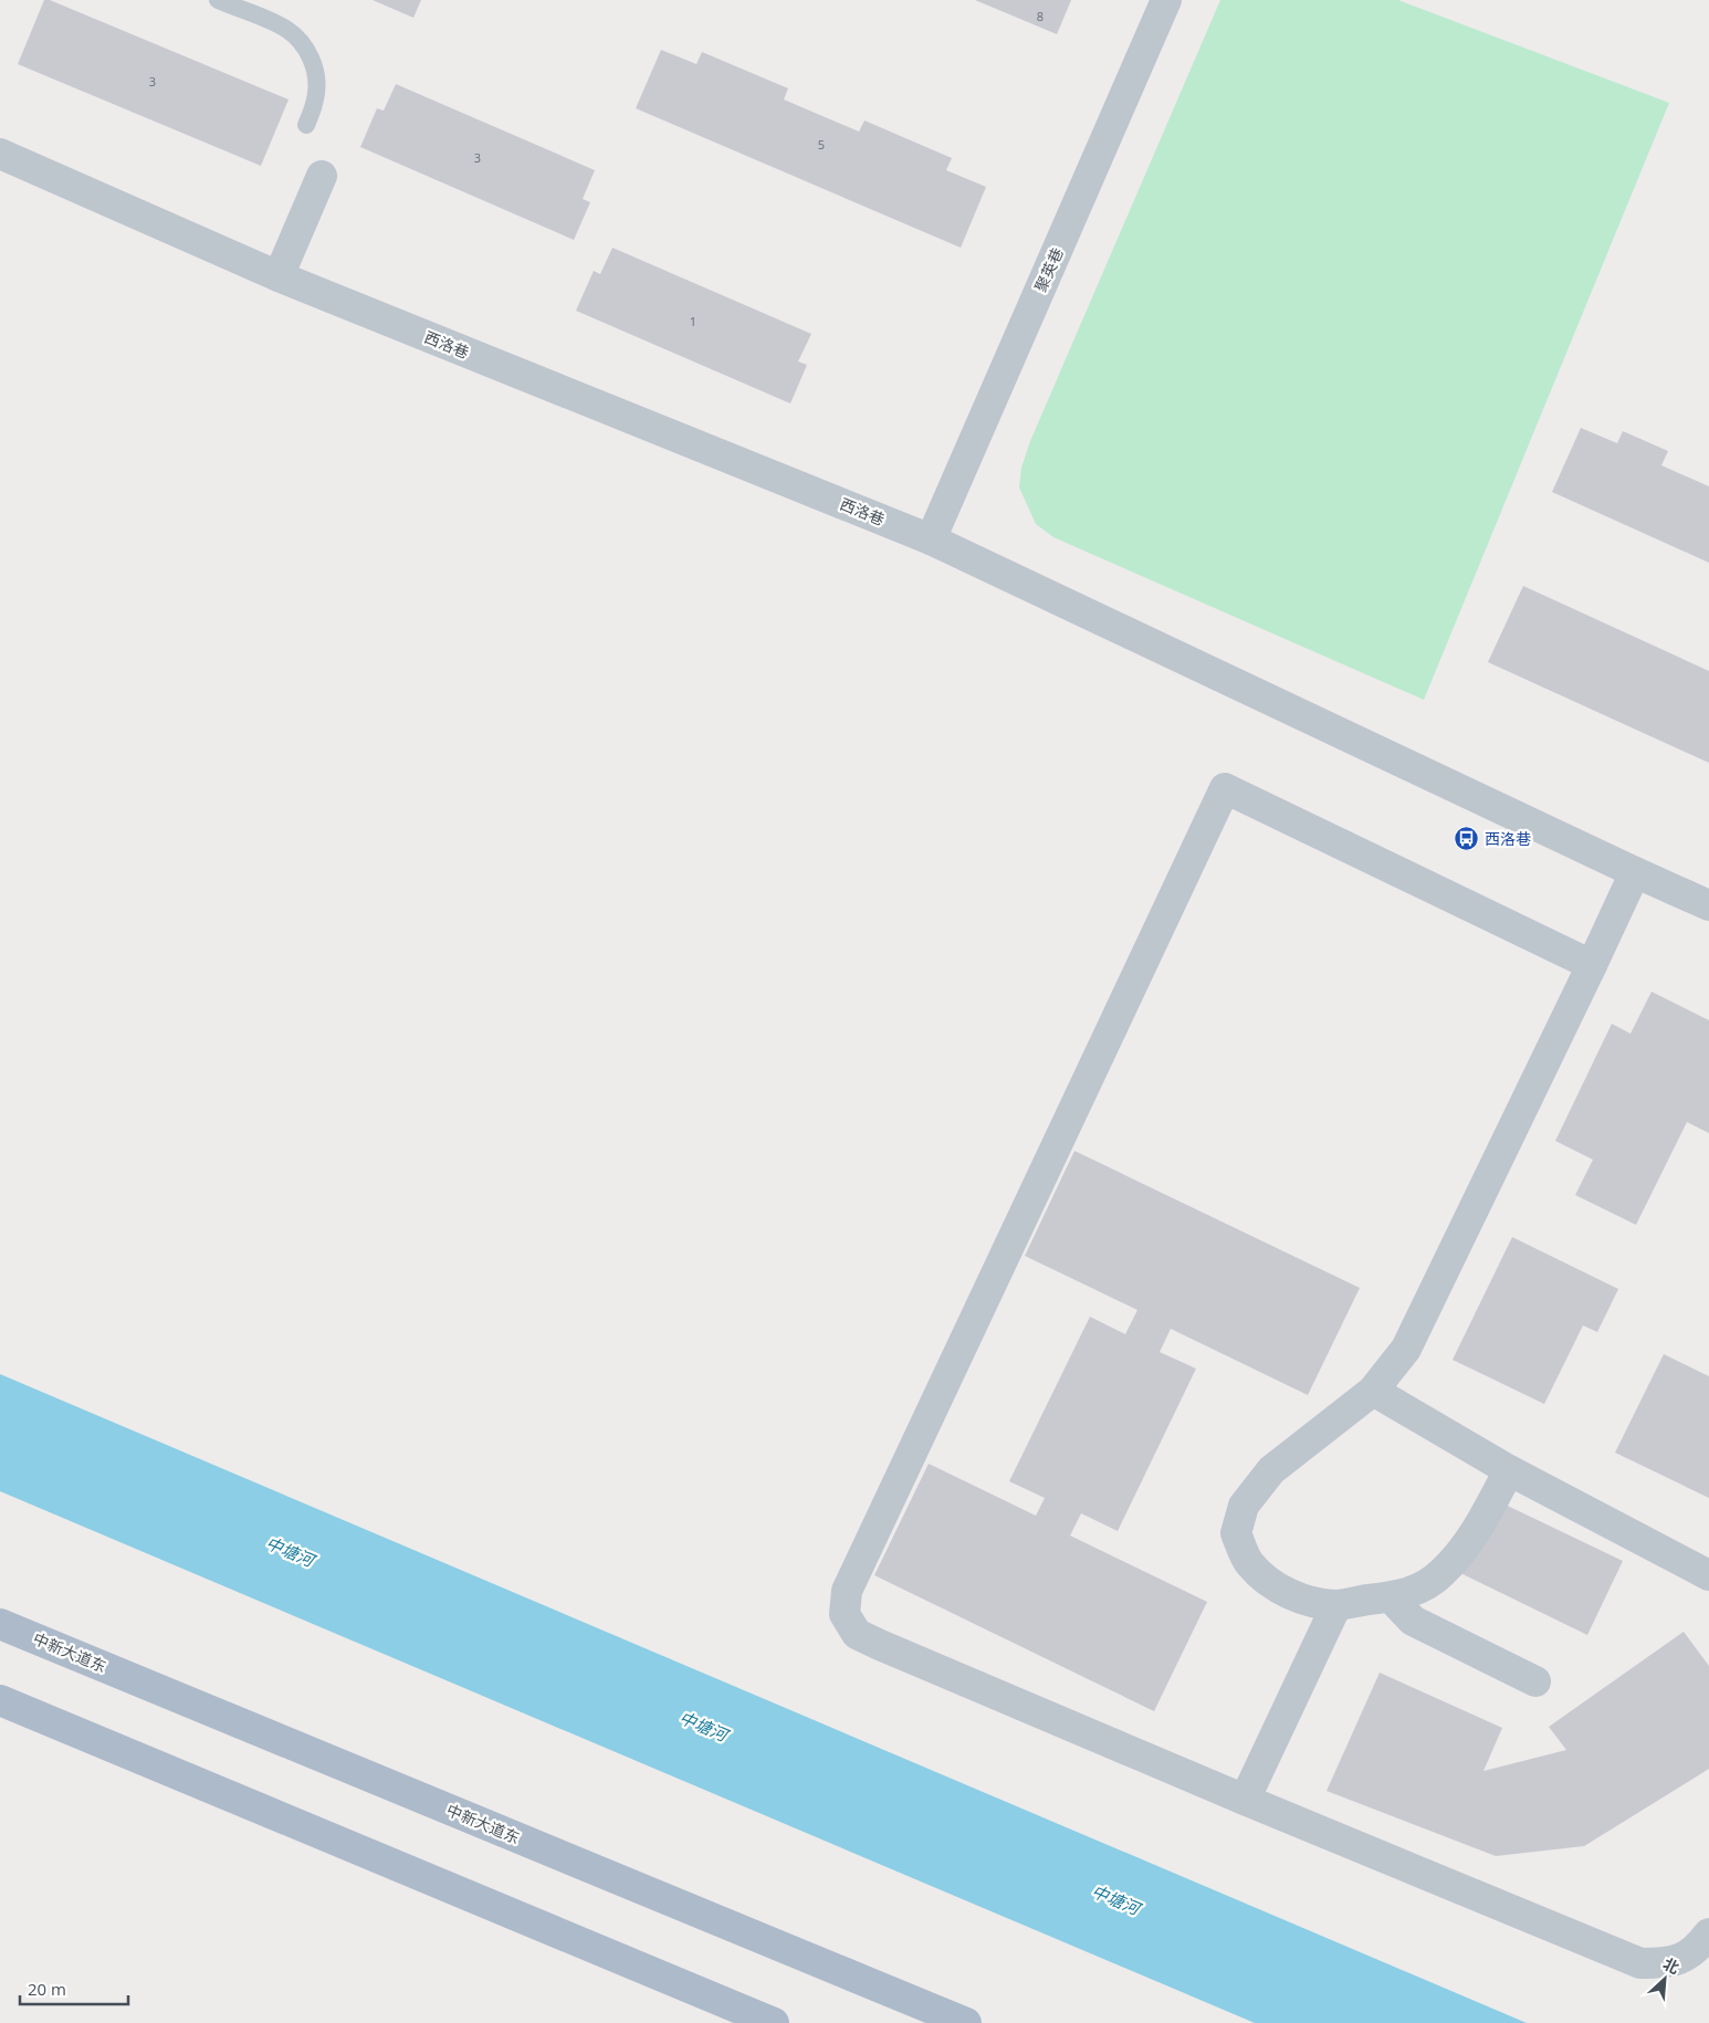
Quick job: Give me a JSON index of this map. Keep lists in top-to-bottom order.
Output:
{
  "streets": {
    "main road": ["中新大道东"],
    "street": ["聚英巷", "西洛巷"]
  },
  "crossings": [
    ["聚英巷", "西洛巷"]
  ],
  "water": ["中塘河"],
  "places": {
    "bus stop": ["西洛巷"]
  },
  "house_numbers": [
    "8",
    "3",
    "5",
    "3",
    "1"
  ],
  "scale_bar": "20 m",
  "north": "top right"
}
